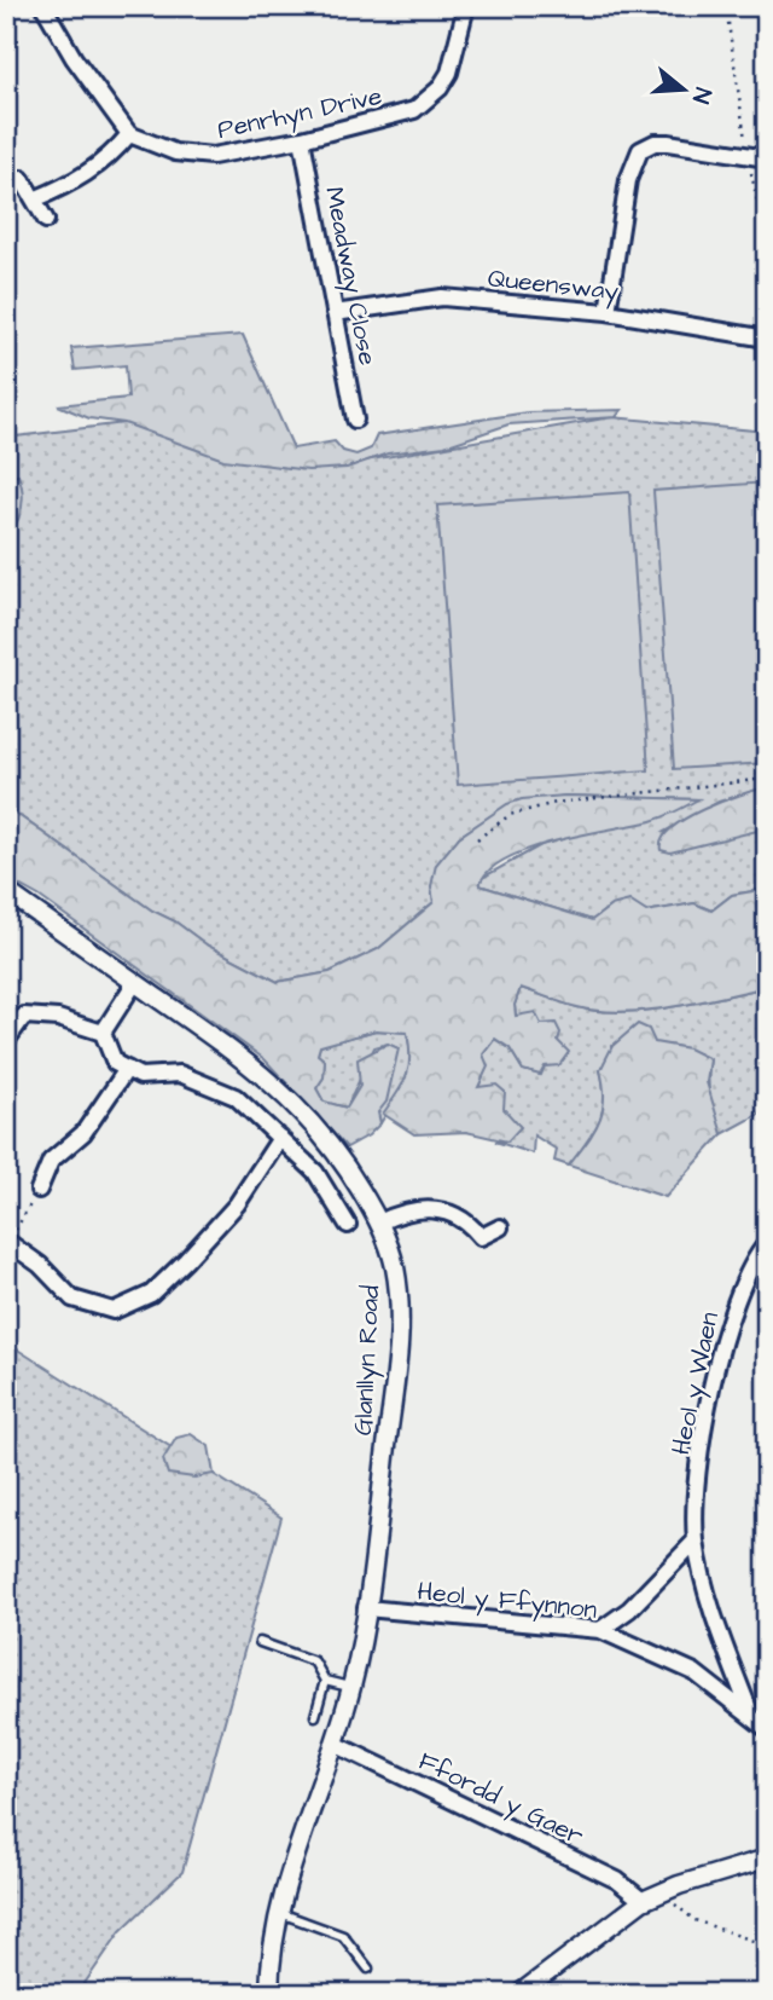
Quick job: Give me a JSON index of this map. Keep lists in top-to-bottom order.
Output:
{
  "streets": {
    "street": [
      "Penrhyn Drive",
      "Meadway Close",
      "Queensway",
      "Glanllyn Road",
      "Heol y Waen",
      "Heol y Ffynnon",
      "Ffordd y Gaer"
    ]
  },
  "crossings": [
    ["Penrhyn Drive", "Meadway Close"],
    ["Meadway Close", "Queensway"],
    ["Glanllyn Road", "Heol y Ffynnon"],
    ["Glanllyn Road", "Ffordd y Gaer"],
    ["Heol y Waen", "Heol y Ffynnon"]
  ],
  "north": "right"
}
